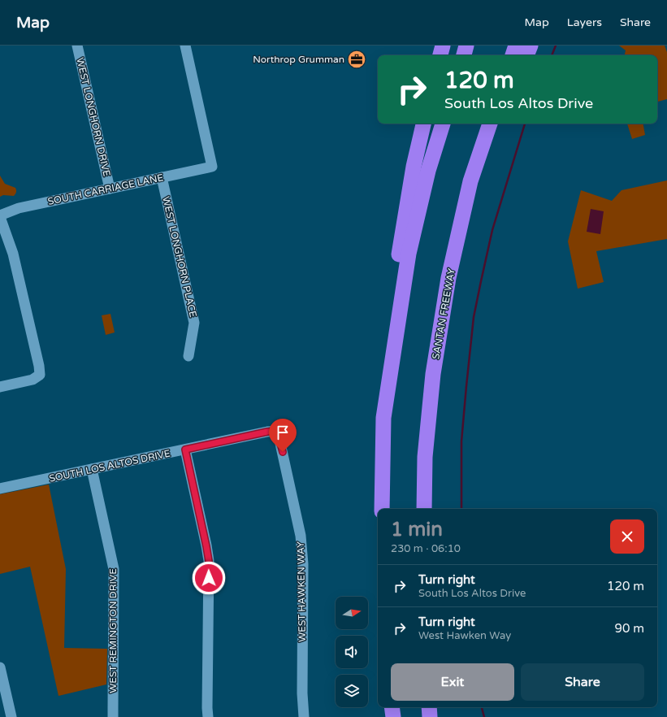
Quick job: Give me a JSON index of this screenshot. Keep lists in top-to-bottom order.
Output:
{
  "streets": {
    "highway": ["SANTAN FREEWAY"],
    "street": [
      "WEST LONGHORN DRIVE",
      "SOUTH CARRIAGE LANE",
      "WEST LONGHORN PLACE",
      "SOUTH LOS ALTOS DRIVE",
      "WEST HAWKEN WAY",
      "WEST REMINGTON DRIVE"
    ]
  },
  "crossings": [
    ["WEST LONGHORN DRIVE", "SOUTH CARRIAGE LANE"],
    ["SOUTH CARRIAGE LANE", "WEST LONGHORN PLACE"],
    ["SOUTH LOS ALTOS DRIVE", "WEST HAWKEN WAY"],
    ["SOUTH LOS ALTOS DRIVE", "WEST REMINGTON DRIVE"]
  ],
  "places": {
    "office": ["Northrop Grumman"]
  },
  "north": "right",
  "page": {
    "header": "Map",
    "nav": ["Map", "Layers", "Share"],
    "turn": ["120 m", "South Los Altos Drive"],
    "heading": ["1 min", "230 m · 06:10"],
    "list": [
      {
        "name": "Turn right",
        "note": "South Los Altos Drive",
        "value": "120 m"
      },
      {
        "name": "Turn right",
        "note": "West Hawken Way",
        "value": "90 m"
      }
    ],
    "buttons": ["Exit", "Share"]
  }
}
